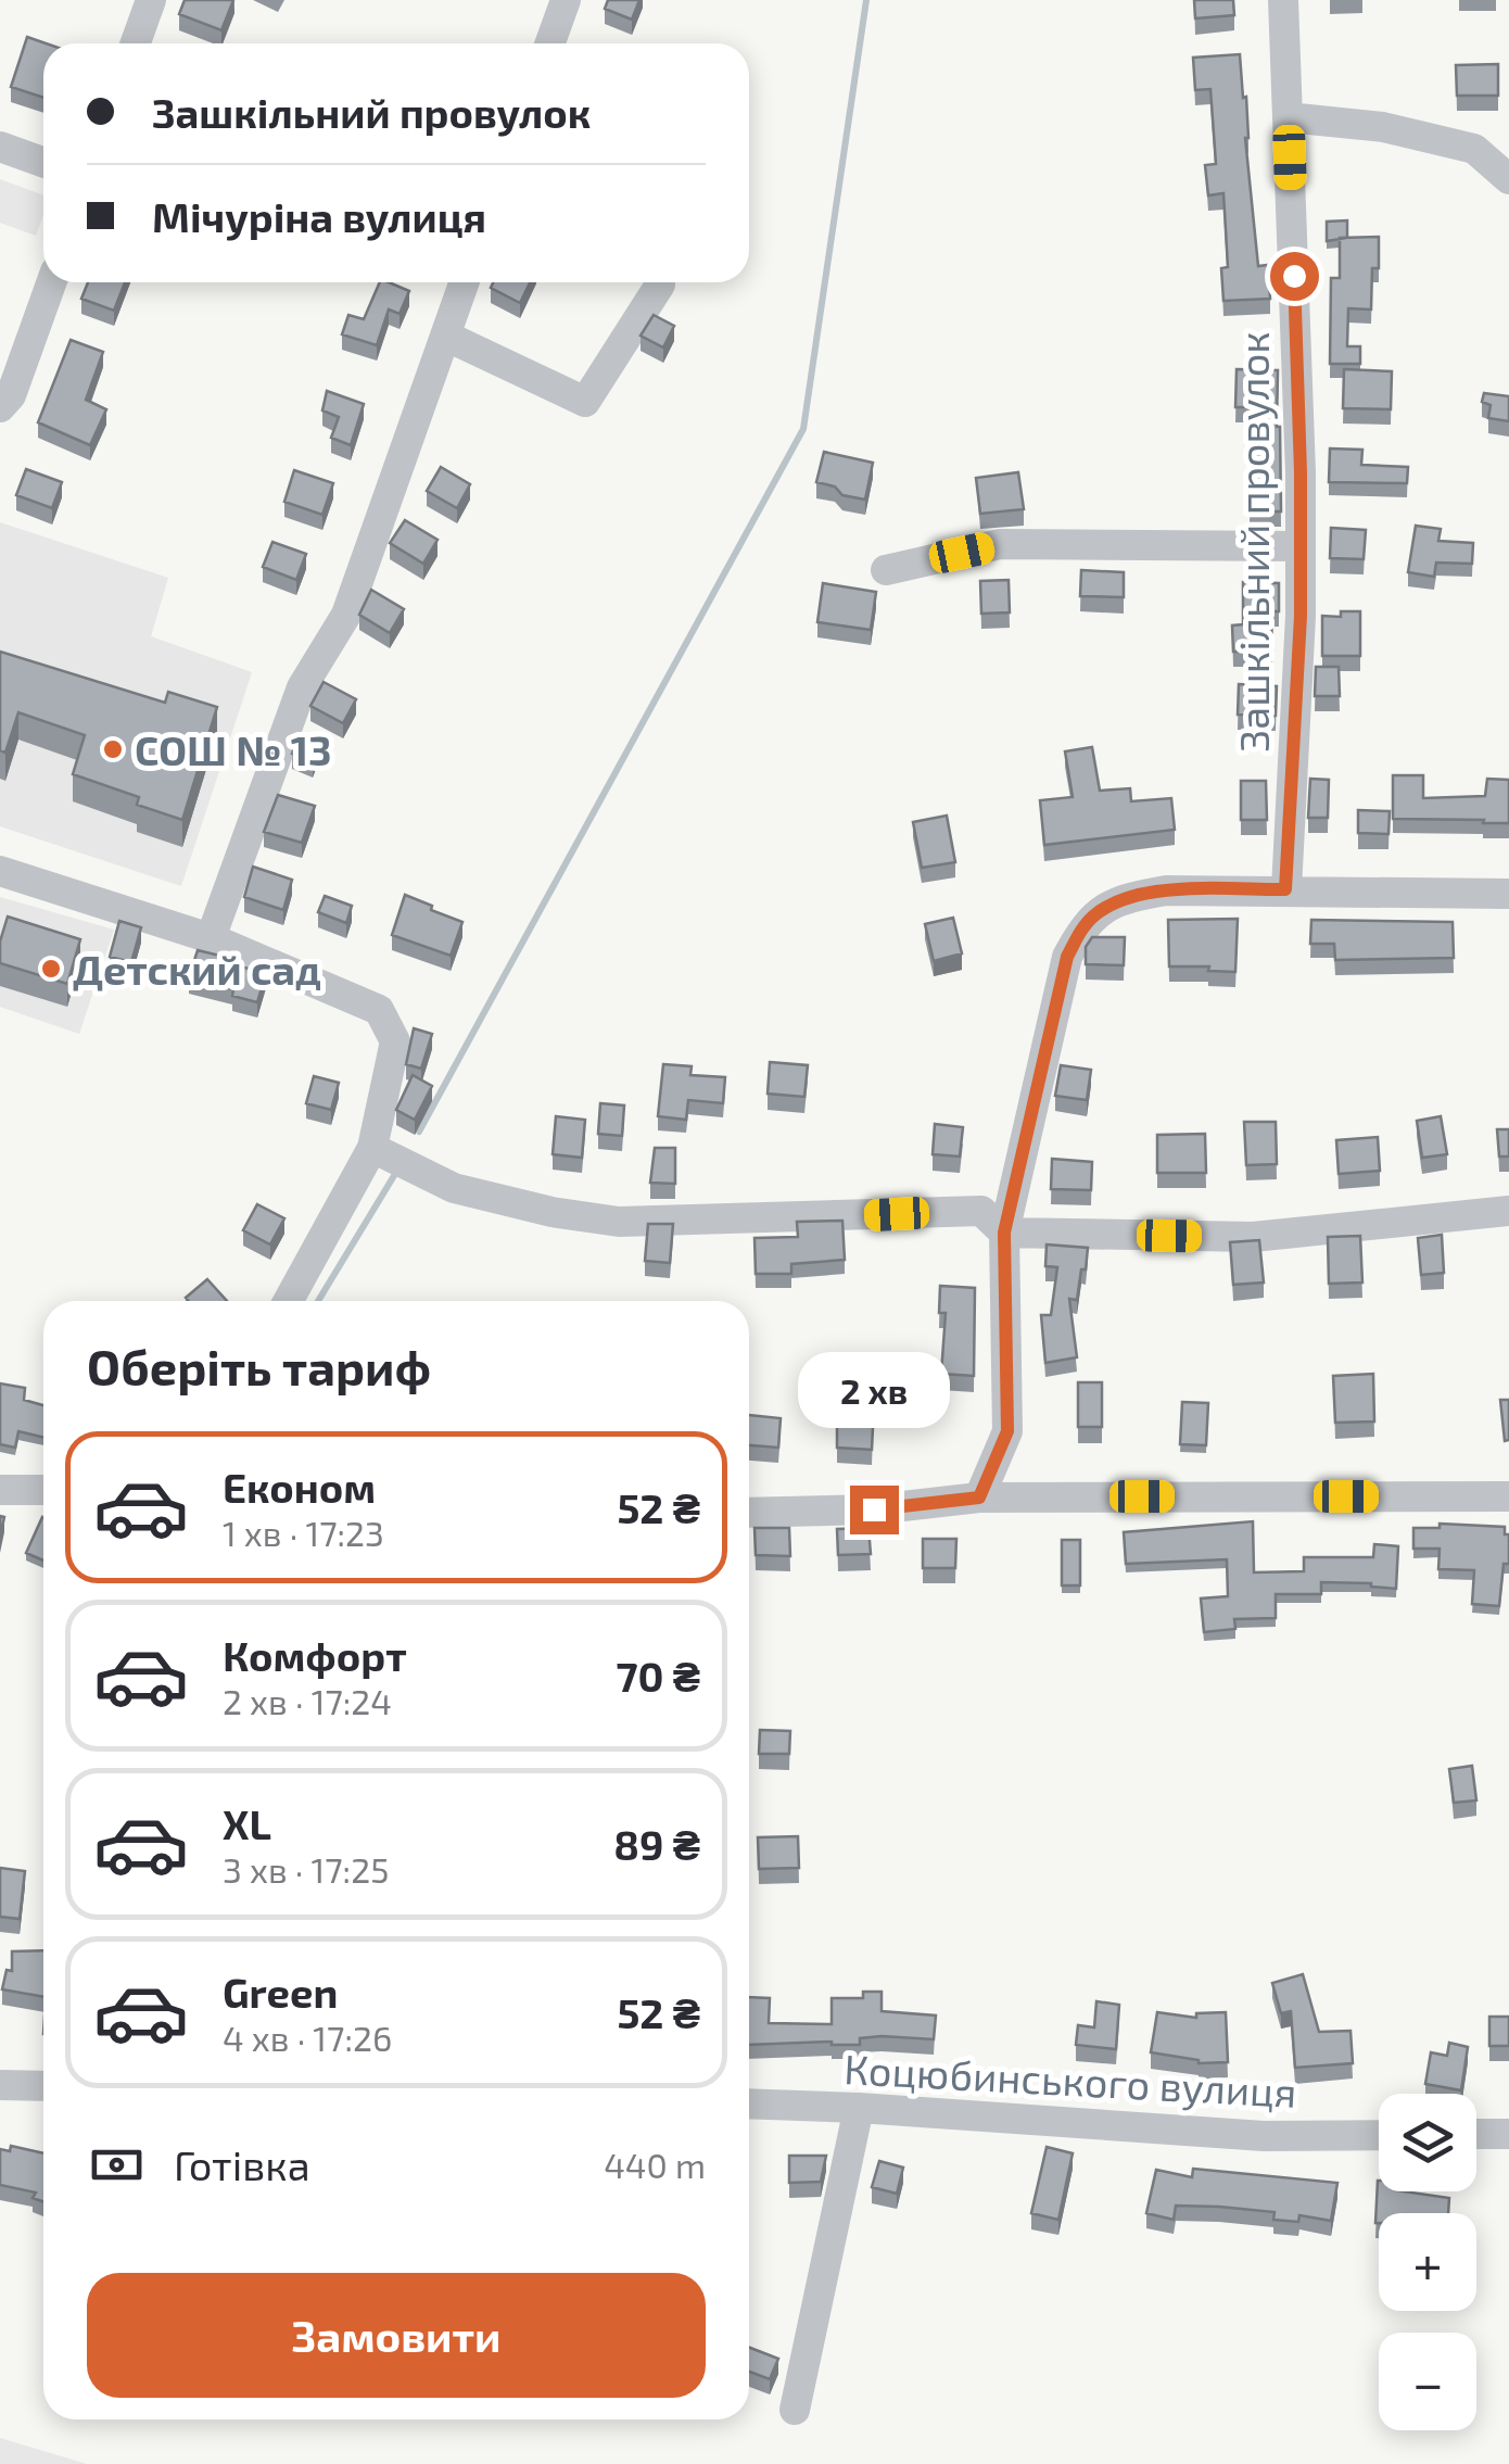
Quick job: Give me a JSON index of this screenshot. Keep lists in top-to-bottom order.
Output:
{
  "streets": {
    "street": ["Зашкільний провулок", "Коцюбинського вулиця"]
  },
  "places": ["СОШ № 13", "Детский сад"],
  "page": {
    "banner": ["Зашкільний провулок", "Мічуріна вулиця"],
    "heading": "Оберіть тариф",
    "bubble": "2 хв",
    "list": [
      {
        "name": "Економ",
        "note": "1 хв · 17:23",
        "value": "52 ₴"
      },
      {
        "name": "Комфорт",
        "note": "2 хв · 17:24",
        "value": "70 ₴"
      },
      {
        "name": "XL",
        "note": "3 хв · 17:25",
        "value": "89 ₴"
      },
      {
        "name": "Green",
        "note": "4 хв · 17:26",
        "value": "52 ₴"
      }
    ],
    "map_buttons": ["+", "−"],
    "pay": ["Готівка", "440 m"],
    "buttons": "Замовити"
  }
}
